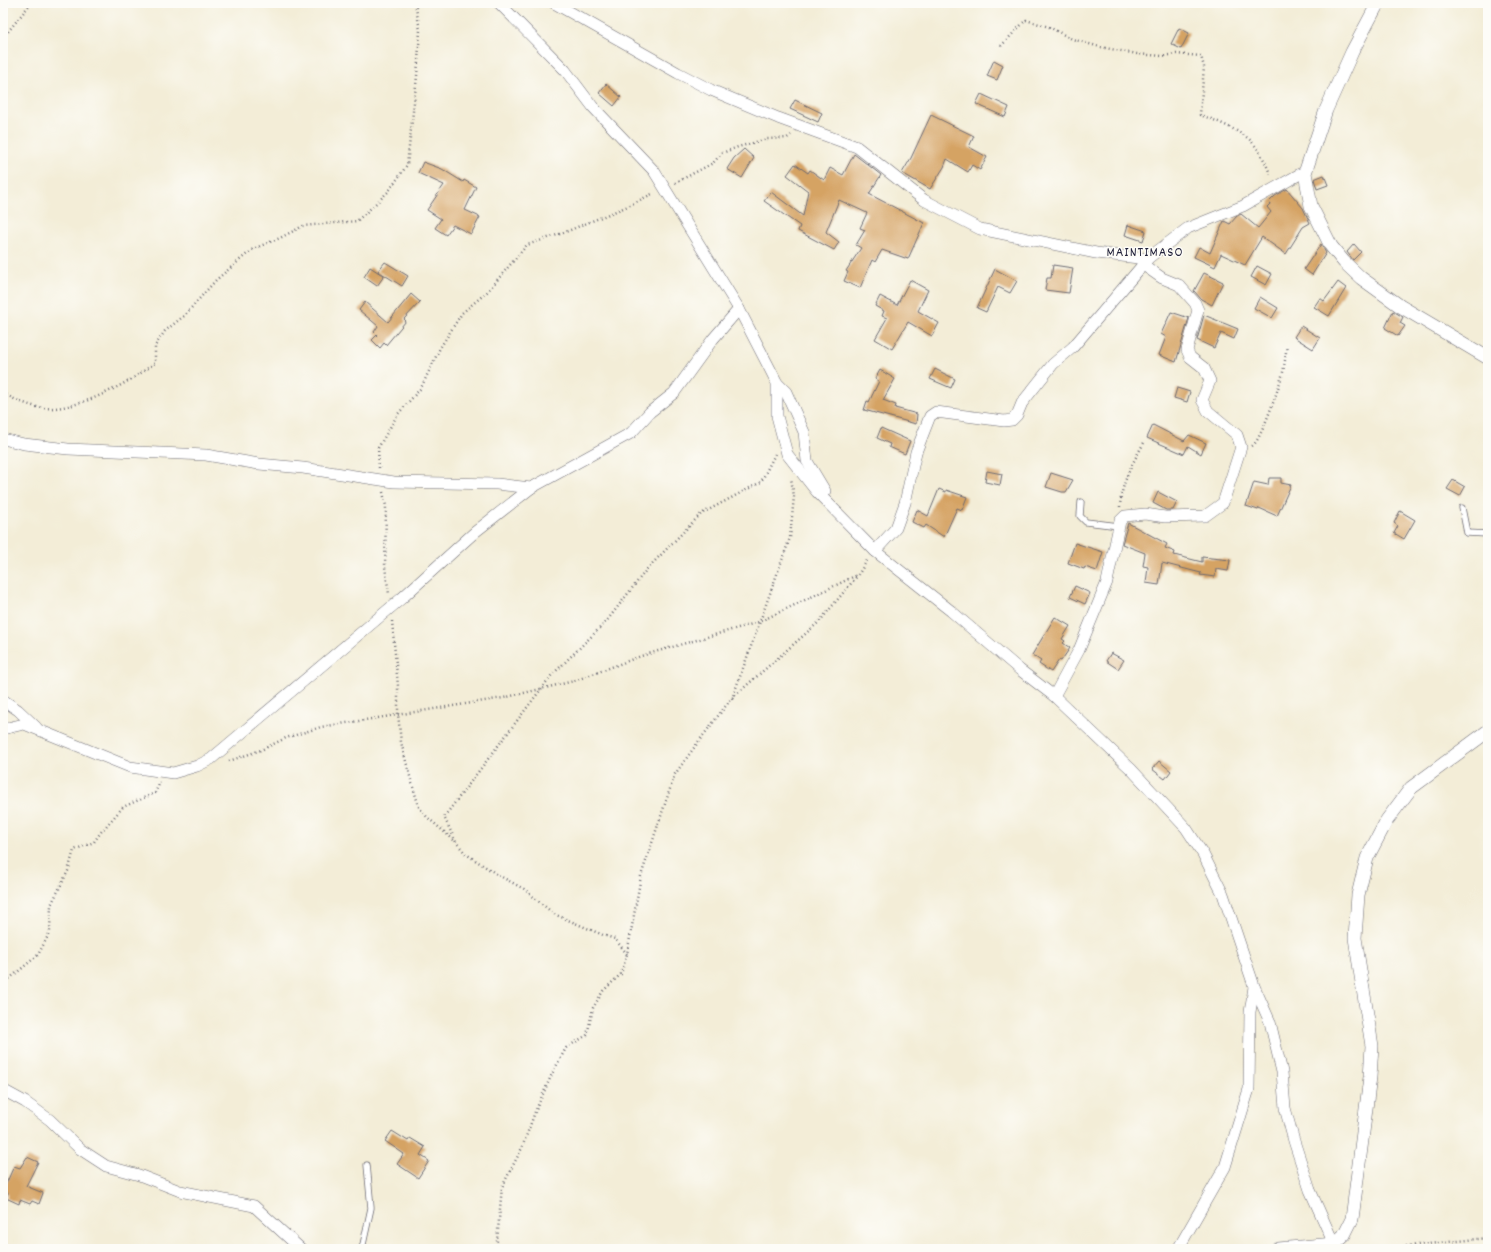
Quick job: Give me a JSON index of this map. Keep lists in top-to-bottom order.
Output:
{
  "districts": ["MAINTIMASO"]
}
